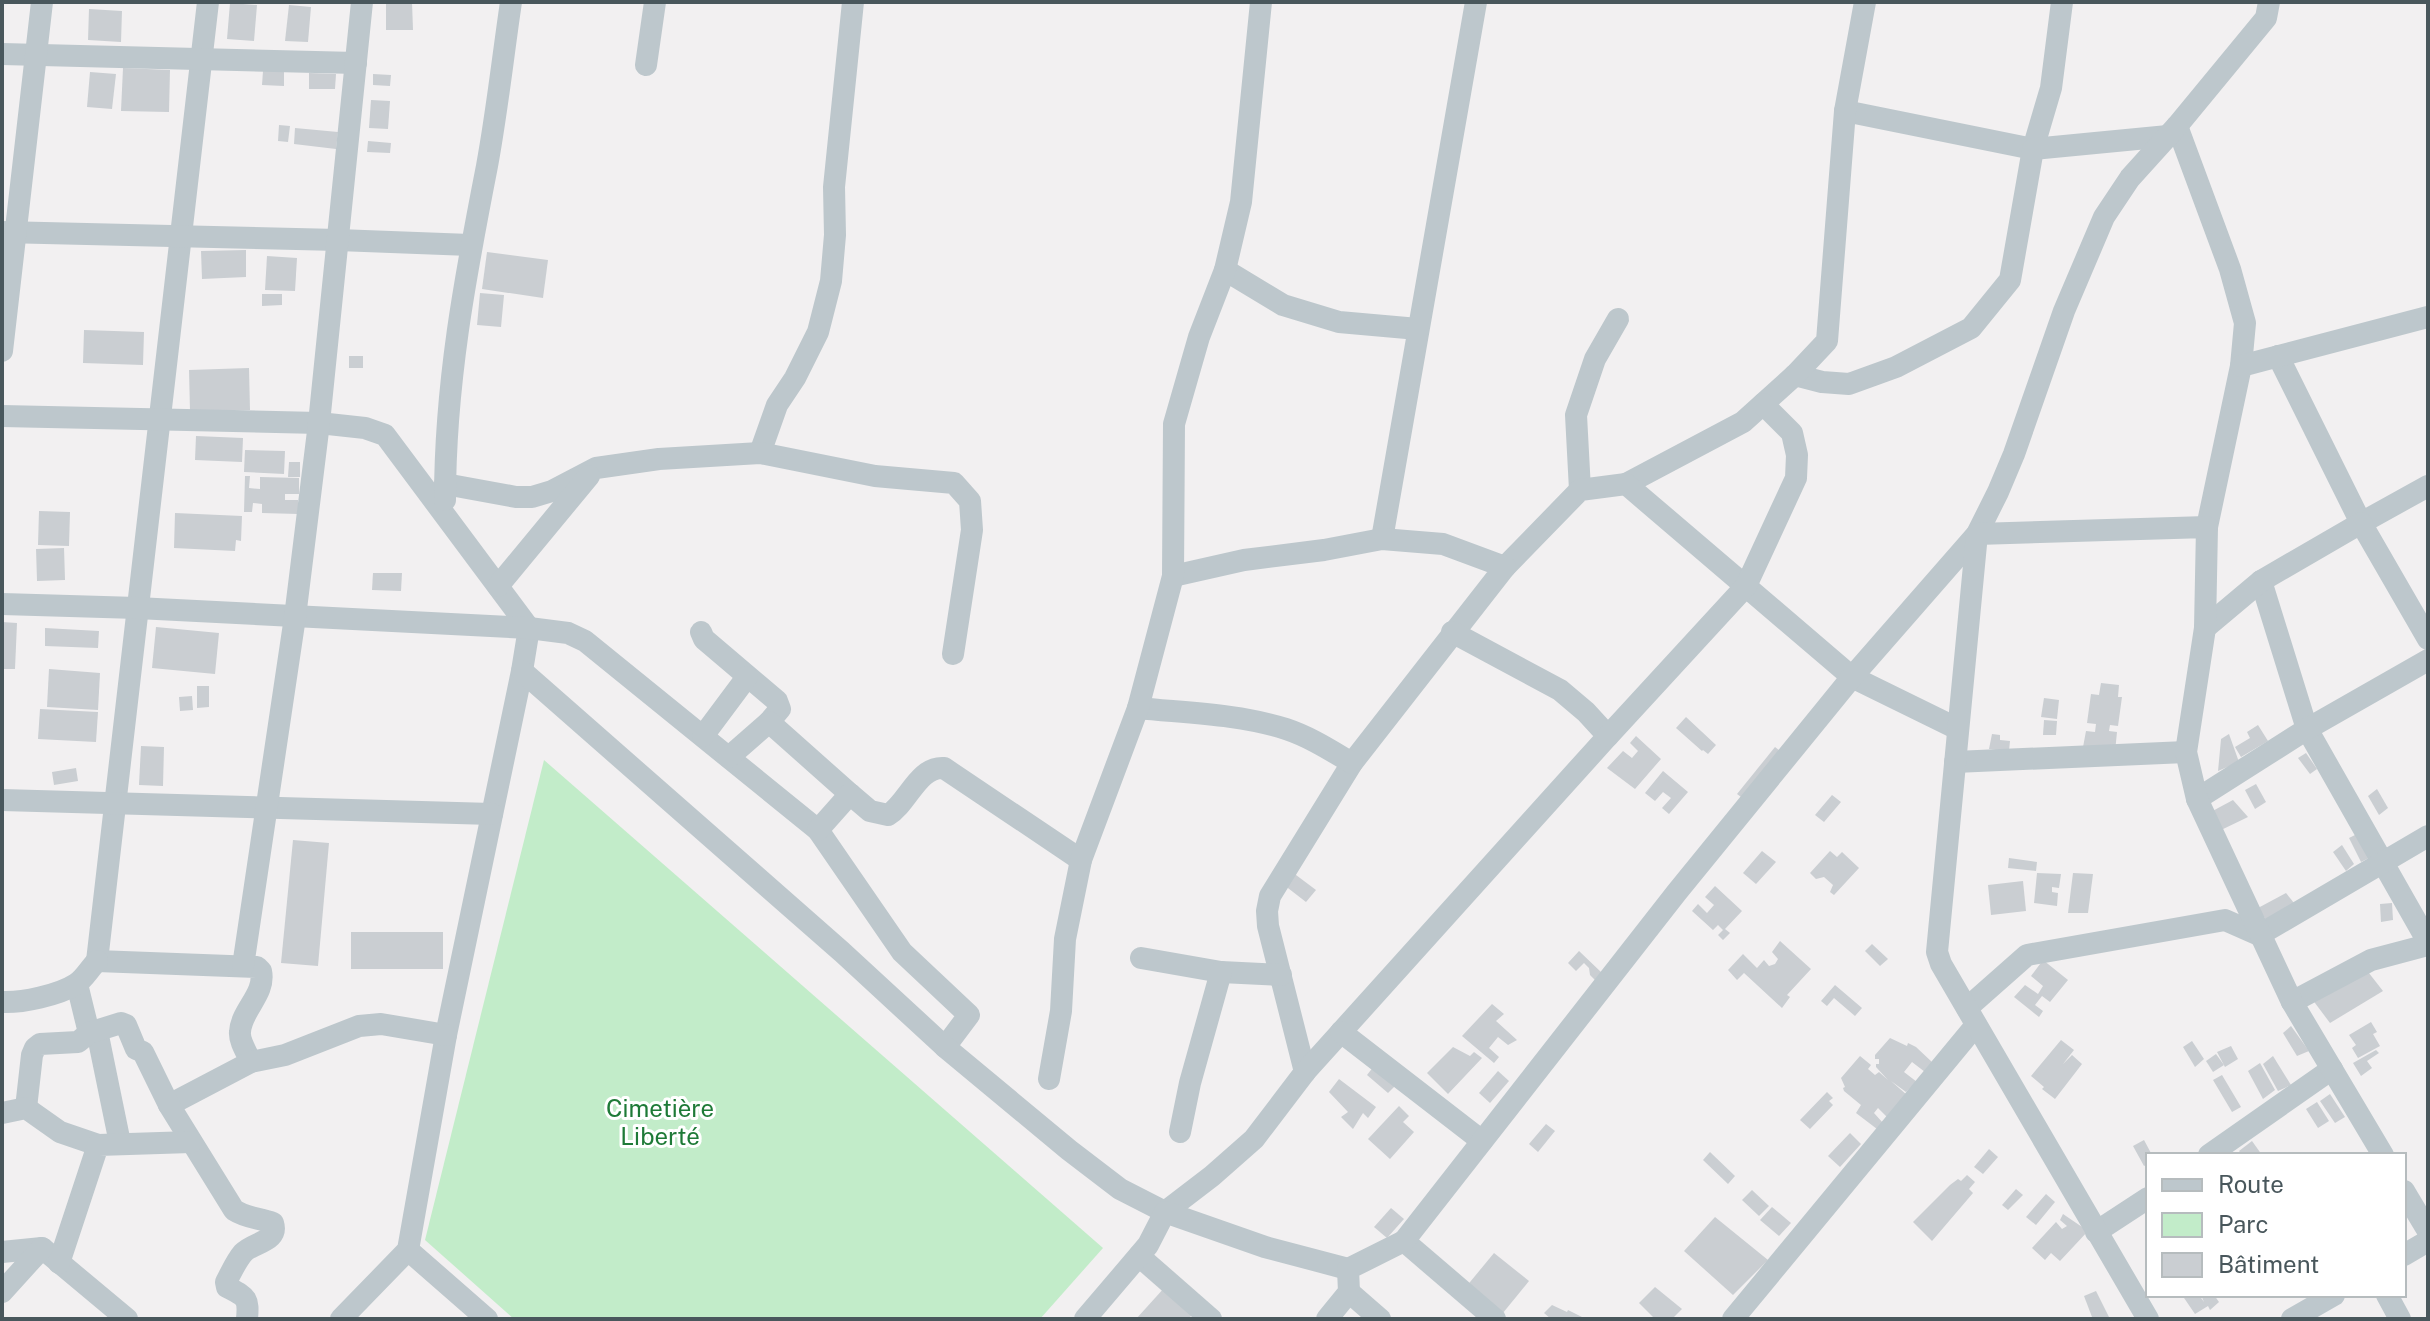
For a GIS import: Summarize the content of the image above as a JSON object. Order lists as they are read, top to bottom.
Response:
{
  "parks": ["Cimetière Liberté"],
  "legend": ["Route", "Parc", "Bâtiment"]
}
